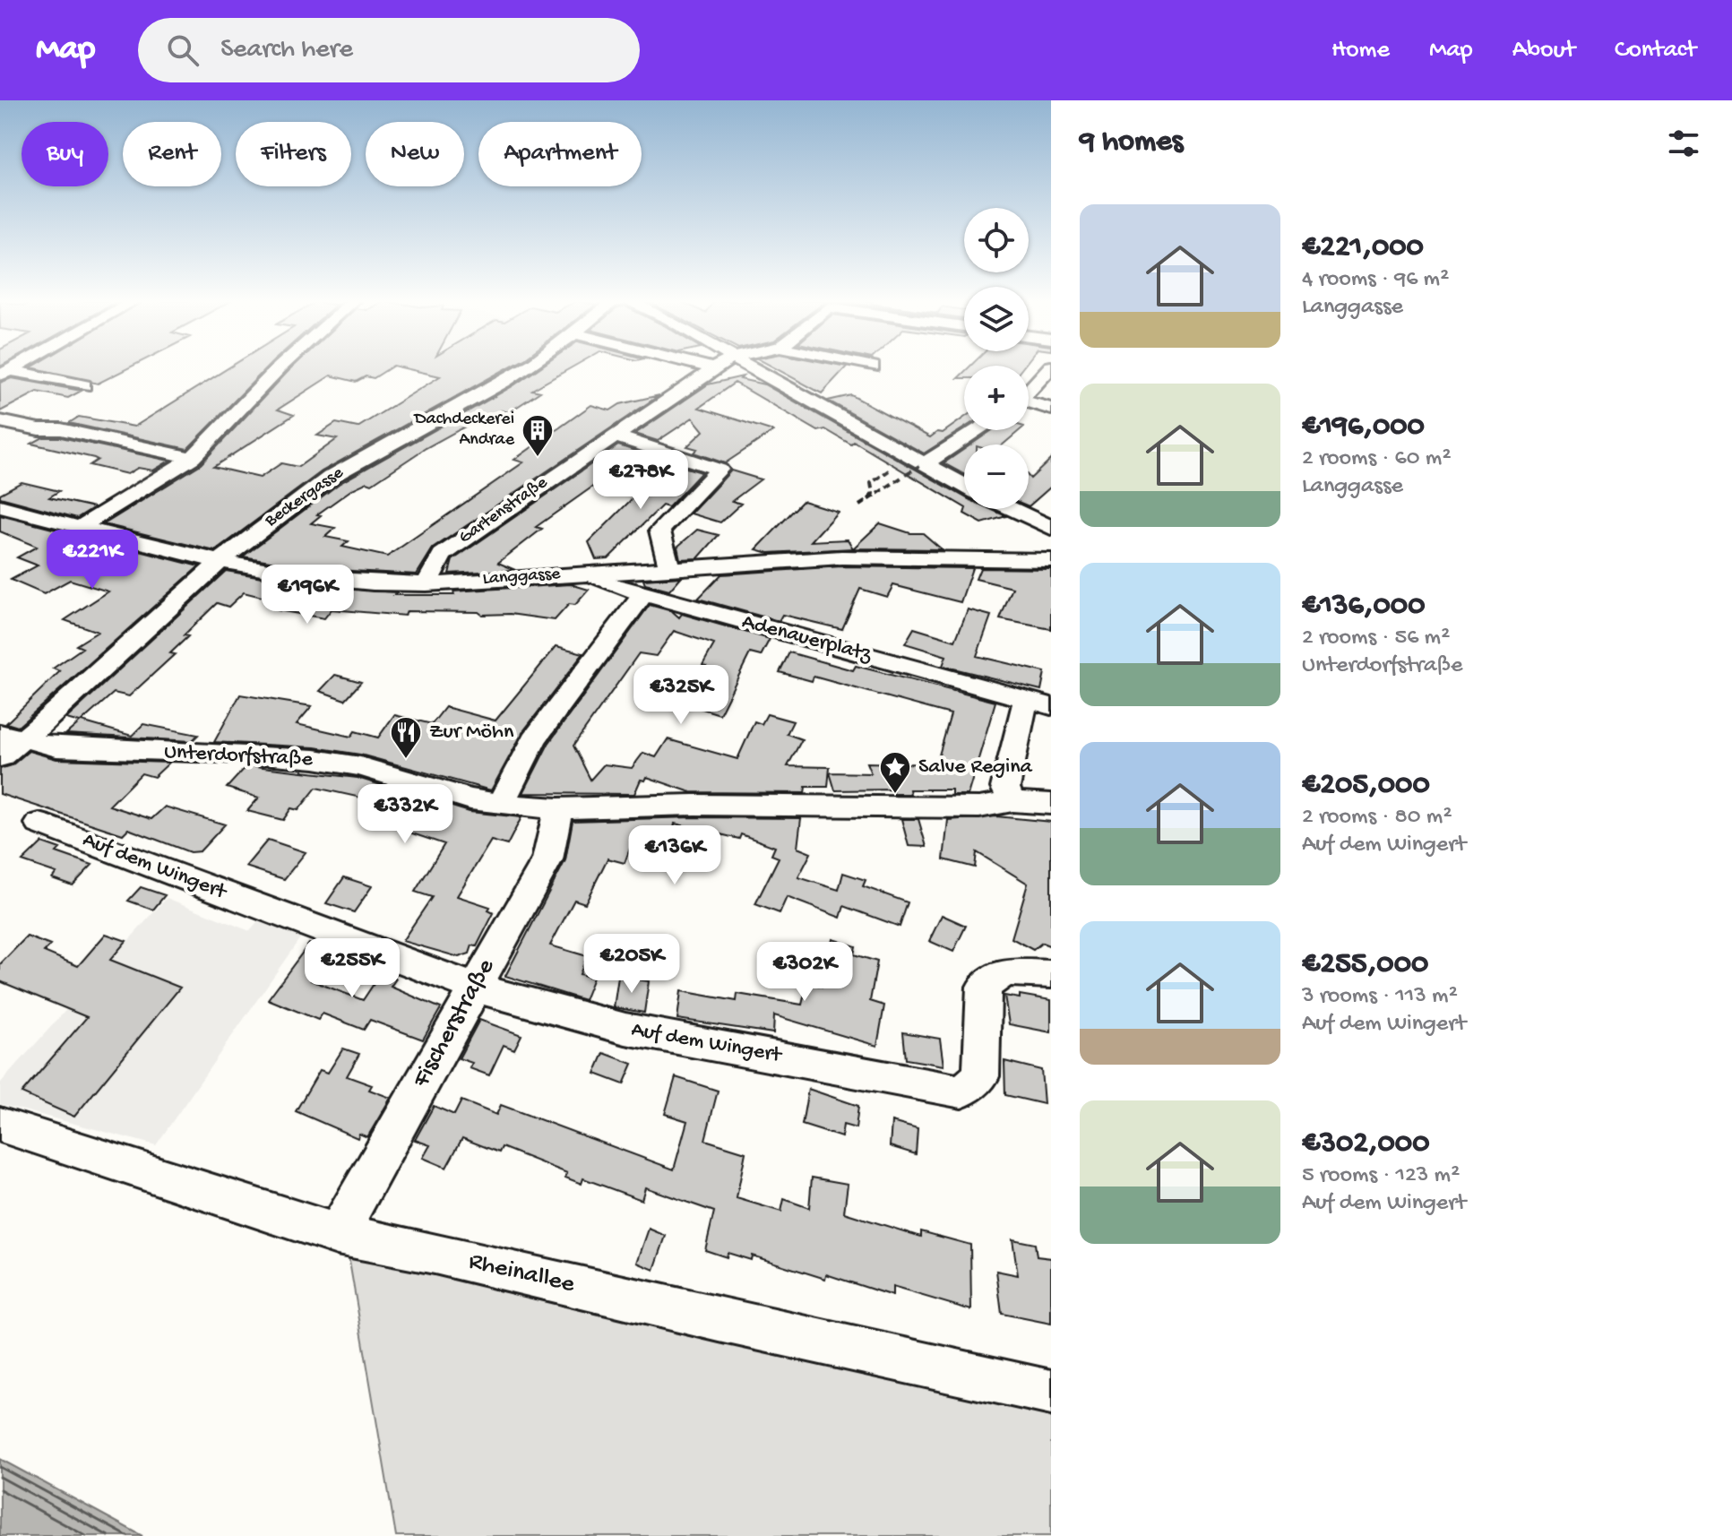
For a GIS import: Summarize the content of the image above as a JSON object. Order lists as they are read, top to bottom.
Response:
{
  "streets": {
    "street": [
      "Beckergasse",
      "Gartenstraße",
      "Langgasse",
      "Adenauerplatz",
      "Unterdorfstraße",
      "Auf dem Wingert",
      "Fischerstraße",
      "Rheinallee"
    ]
  },
  "crossings": [
    ["Beckergasse", "Langgasse"],
    ["Beckergasse", "Unterdorfstraße"],
    ["Gartenstraße", "Langgasse"],
    ["Langgasse", "Adenauerplatz"],
    ["Unterdorfstraße", "Fischerstraße"],
    ["Auf dem Wingert", "Fischerstraße"],
    ["Fischerstraße", "Rheinallee"]
  ],
  "places": {
    "building": ["Dachdeckerei Andrae"],
    "restaurant": ["Zur Möhn"],
    "place": ["Salve Regina"]
  },
  "page": {
    "header": "Map",
    "search": "Search here",
    "nav": [
      "Home",
      "Map",
      "About",
      "Contact"
    ],
    "heading": "9 homes",
    "chip": [
      "Buy",
      "Rent",
      "Filters",
      "New",
      "Apartment"
    ],
    "list": [
      {
        "name": "€221,000",
        "note": "4 rooms · 96 m² · Langgasse"
      },
      {
        "name": "€196,000",
        "note": "2 rooms · 60 m² · Langgasse"
      },
      {
        "name": "€136,000",
        "note": "2 rooms · 56 m² · Unterdorfstraße"
      },
      {
        "name": "€205,000",
        "note": "2 rooms · 80 m² · Auf dem Wingert"
      },
      {
        "name": "€255,000",
        "note": "3 rooms · 113 m² · Auf dem Wingert"
      },
      {
        "name": "€302,000",
        "note": "5 rooms · 123 m² · Auf dem Wingert"
      }
    ],
    "map_buttons": ["+", "−"],
    "price": [
      "€278K",
      "€221K",
      "€196K",
      "€325K",
      "€332K",
      "€136K",
      "€205K",
      "€255K",
      "€302K"
    ]
  }
}
